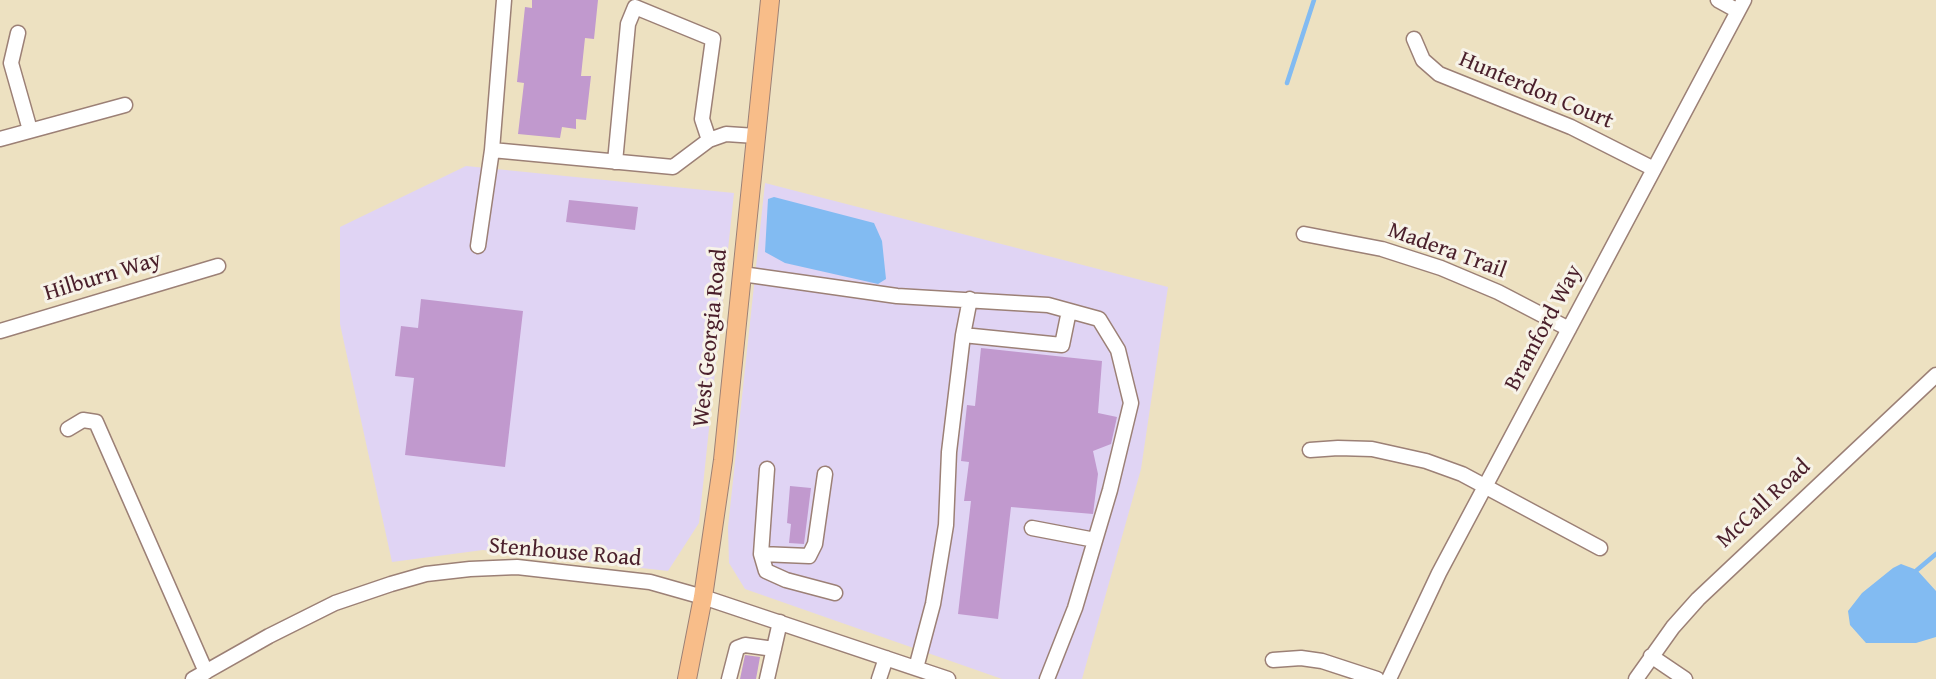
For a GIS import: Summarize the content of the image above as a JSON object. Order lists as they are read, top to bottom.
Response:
{
  "streets": {
    "main road": ["West Georgia Road"],
    "street": [
      "Hunterdon Court",
      "Madera Trail",
      "Hilburn Way",
      "Bramford Way",
      "McCall Road",
      "Stenhouse Road"
    ]
  },
  "crossings": [
    ["Hunterdon Court", "Bramford Way"],
    ["Madera Trail", "Bramford Way"],
    ["West Georgia Road", "Stenhouse Road"]
  ]
}
